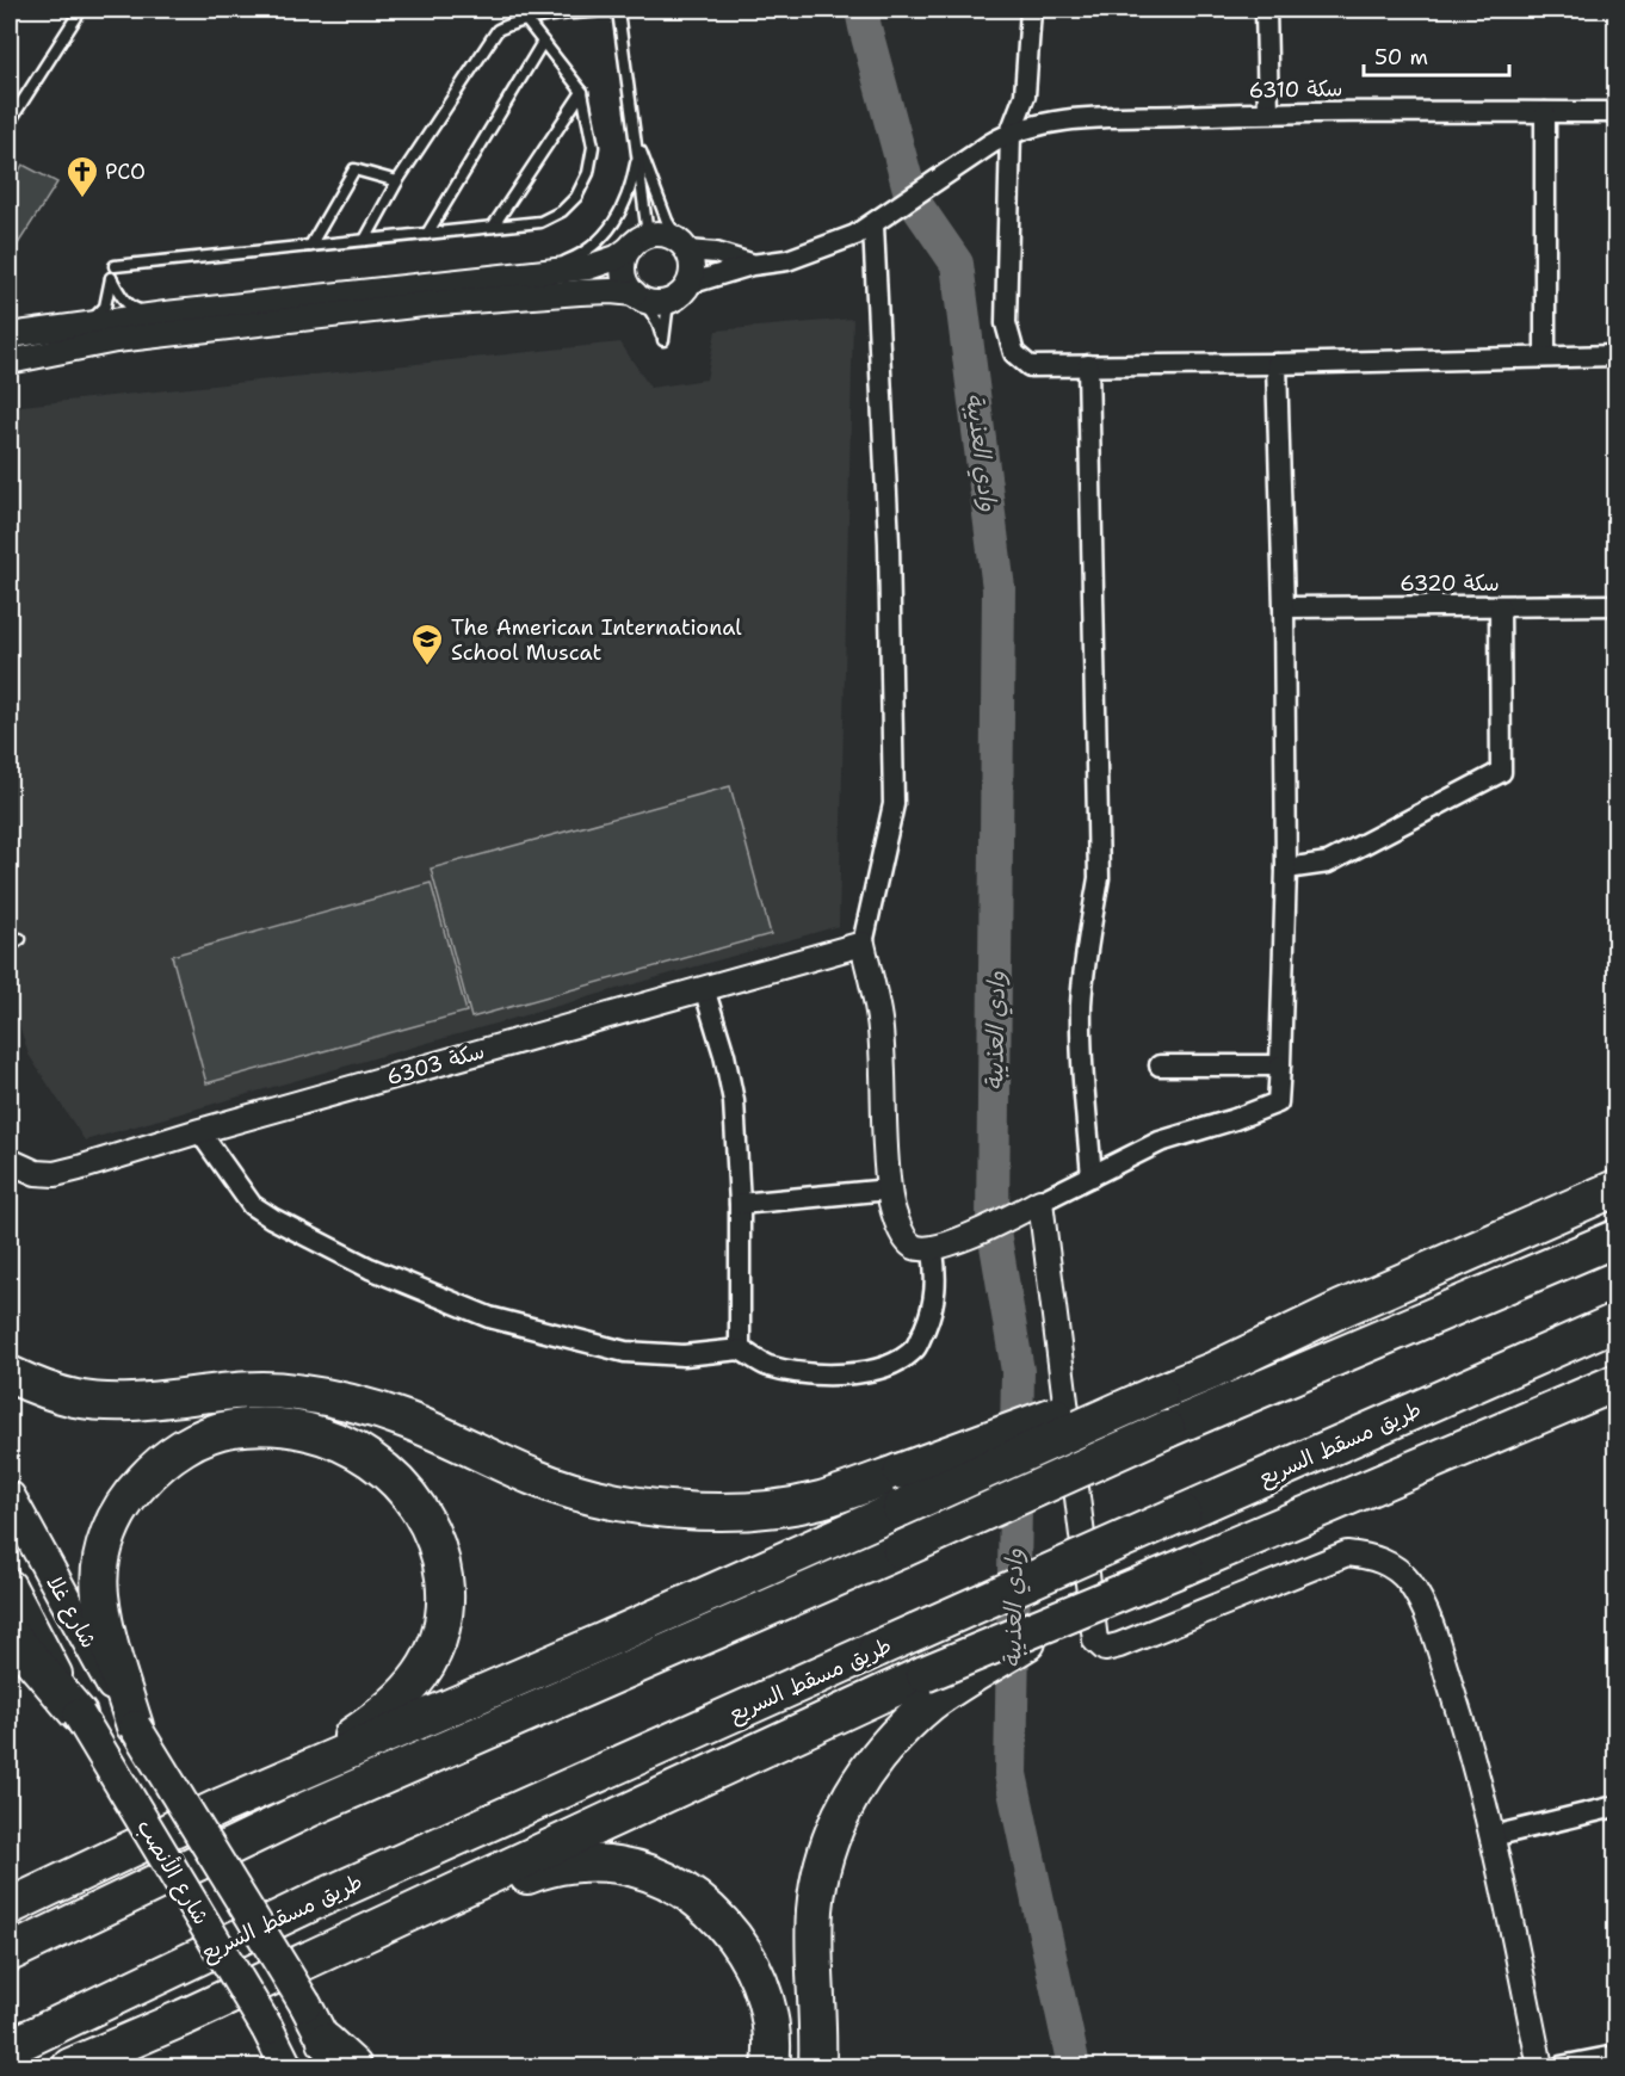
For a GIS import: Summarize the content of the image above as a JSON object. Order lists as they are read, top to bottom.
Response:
{
  "streets": {
    "highway": ["طريق مسقط السريع"],
    "main road": ["شارع غلا", "شارع الأنصب"],
    "street": ["سكة 6310", "سكة 6320", "سكة 6303"]
  },
  "crossings": [
    ["شارع غلا", "شارع الأنصب"]
  ],
  "water": ["وادي العذيبة"],
  "places": {
    "church": ["PCO"],
    "school or university": ["The American International School Muscat"]
  },
  "scale_bar": "50 m"
}
